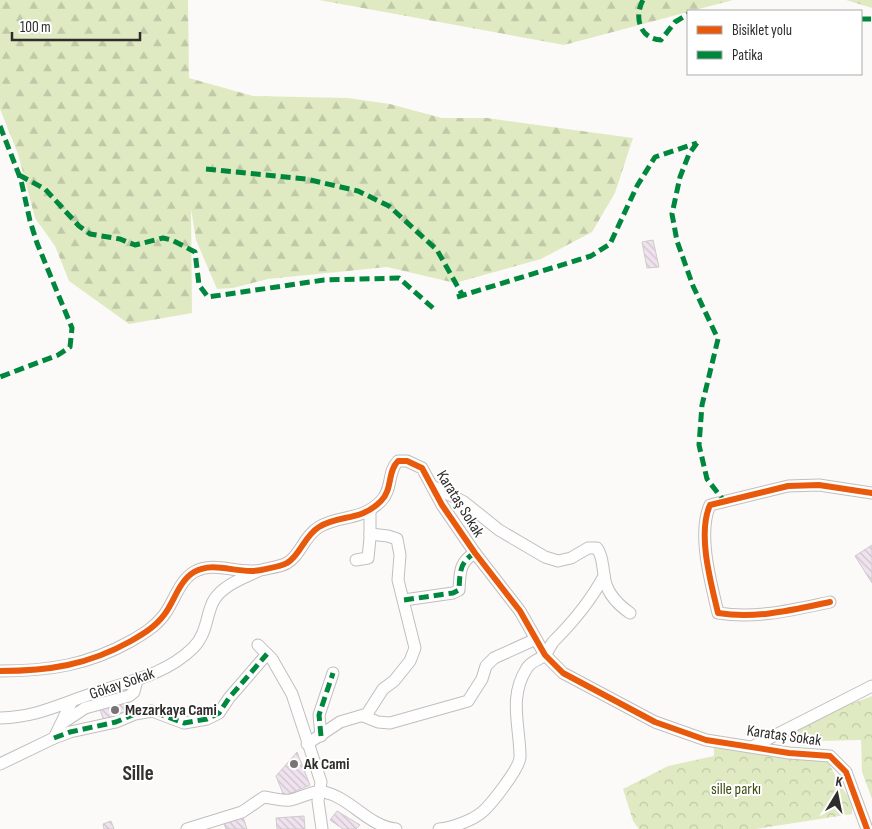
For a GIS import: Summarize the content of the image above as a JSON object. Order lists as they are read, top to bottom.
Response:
{
  "streets": {
    "street": ["Karataş Sokak", "Gökay Sokak"]
  },
  "crossings": [
    ["Karataş Sokak", "Gökay Sokak"]
  ],
  "districts": ["Sille"],
  "parks": ["sille parkı"],
  "places": ["Mezarkaya Cami", "Ak Cami"],
  "legend": ["Bisiklet yolu", "Patika"],
  "scale_bar": "100 m",
  "north": "top"
}
